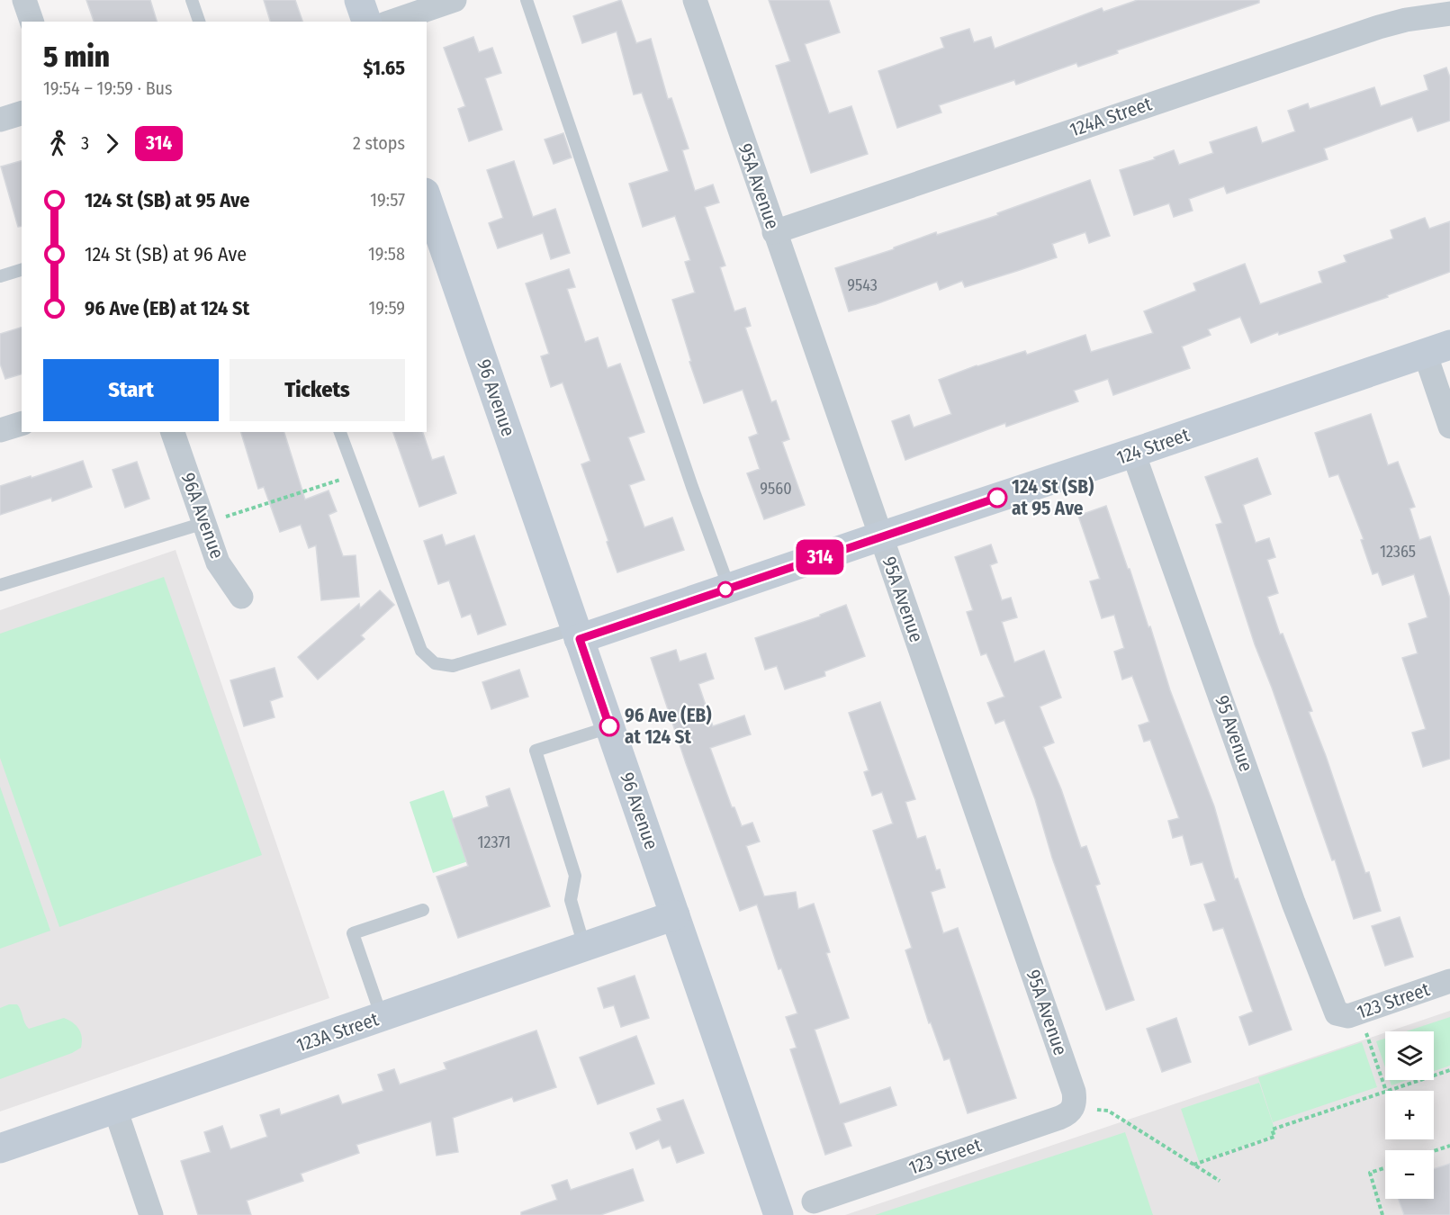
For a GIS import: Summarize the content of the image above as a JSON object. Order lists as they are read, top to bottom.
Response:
{
  "streets": {
    "street": [
      "124A Street",
      "95A Avenue",
      "96 Avenue",
      "124 Street",
      "96A Avenue",
      "95 Avenue",
      "123 Street",
      "123A Street"
    ]
  },
  "crossings": [
    ["124A Street", "95A Avenue"],
    ["95A Avenue", "124 Street"],
    ["95A Avenue", "123 Street"],
    ["96 Avenue", "124 Street"],
    ["96 Avenue", "123A Street"],
    ["124 Street", "95 Avenue"],
    ["95 Avenue", "123 Street"]
  ],
  "places": ["124 St (SB) at 95 Ave", "96 Ave (EB) at 124 St"],
  "lines": ["bus line 314"],
  "house_numbers": [
    "9543",
    "9560",
    "12365",
    "12371"
  ],
  "page": {
    "on_map": "314",
    "heading": ["5 min", "19:54 – 19:59 · Bus", "$1.65"],
    "legs": ["3", "314", "2 stops"],
    "list": [
      {
        "name": "124 St (SB) at 95 Ave",
        "value": "19:57"
      },
      {
        "name": "124 St (SB) at 96 Ave",
        "value": "19:58"
      },
      {
        "name": "96 Ave (EB) at 124 St",
        "value": "19:59"
      }
    ],
    "buttons": ["Start", "Tickets"],
    "map_buttons": ["+", "−"]
  }
}
